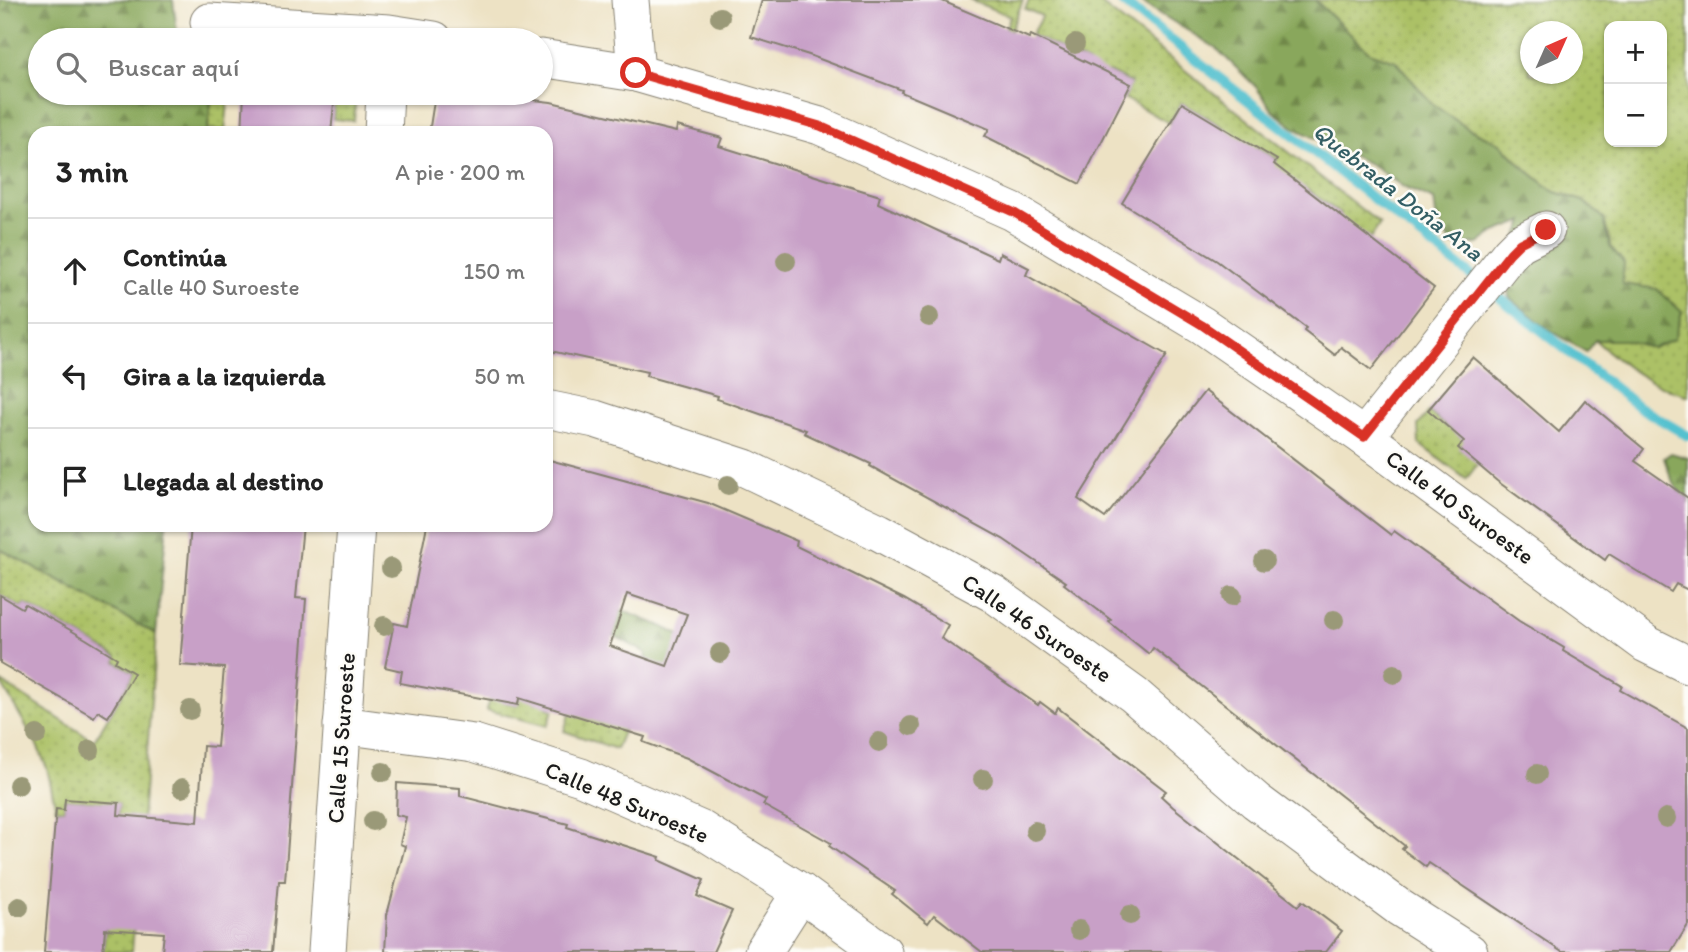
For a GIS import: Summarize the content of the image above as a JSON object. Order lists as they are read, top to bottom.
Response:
{
  "streets": {
    "street": [
      "Calle 40 Suroeste",
      "Calle 46 Suroeste",
      "Calle 15 Suroeste",
      "Calle 48 Suroeste"
    ]
  },
  "crossings": [
    ["Calle 15 Suroeste", "Calle 48 Suroeste"]
  ],
  "water": ["Quebrada Doña Ana"],
  "north": "top right",
  "page": {
    "map_buttons": ["+", "−"],
    "search": "Buscar aquí",
    "heading": ["3 min", "A pie · 200 m"],
    "list": [
      ["Continúa", "Calle 40 Suroeste", "150 m"],
      ["Gira a la izquierda", "50 m"],
      "Llegada al destino"
    ]
  }
}
